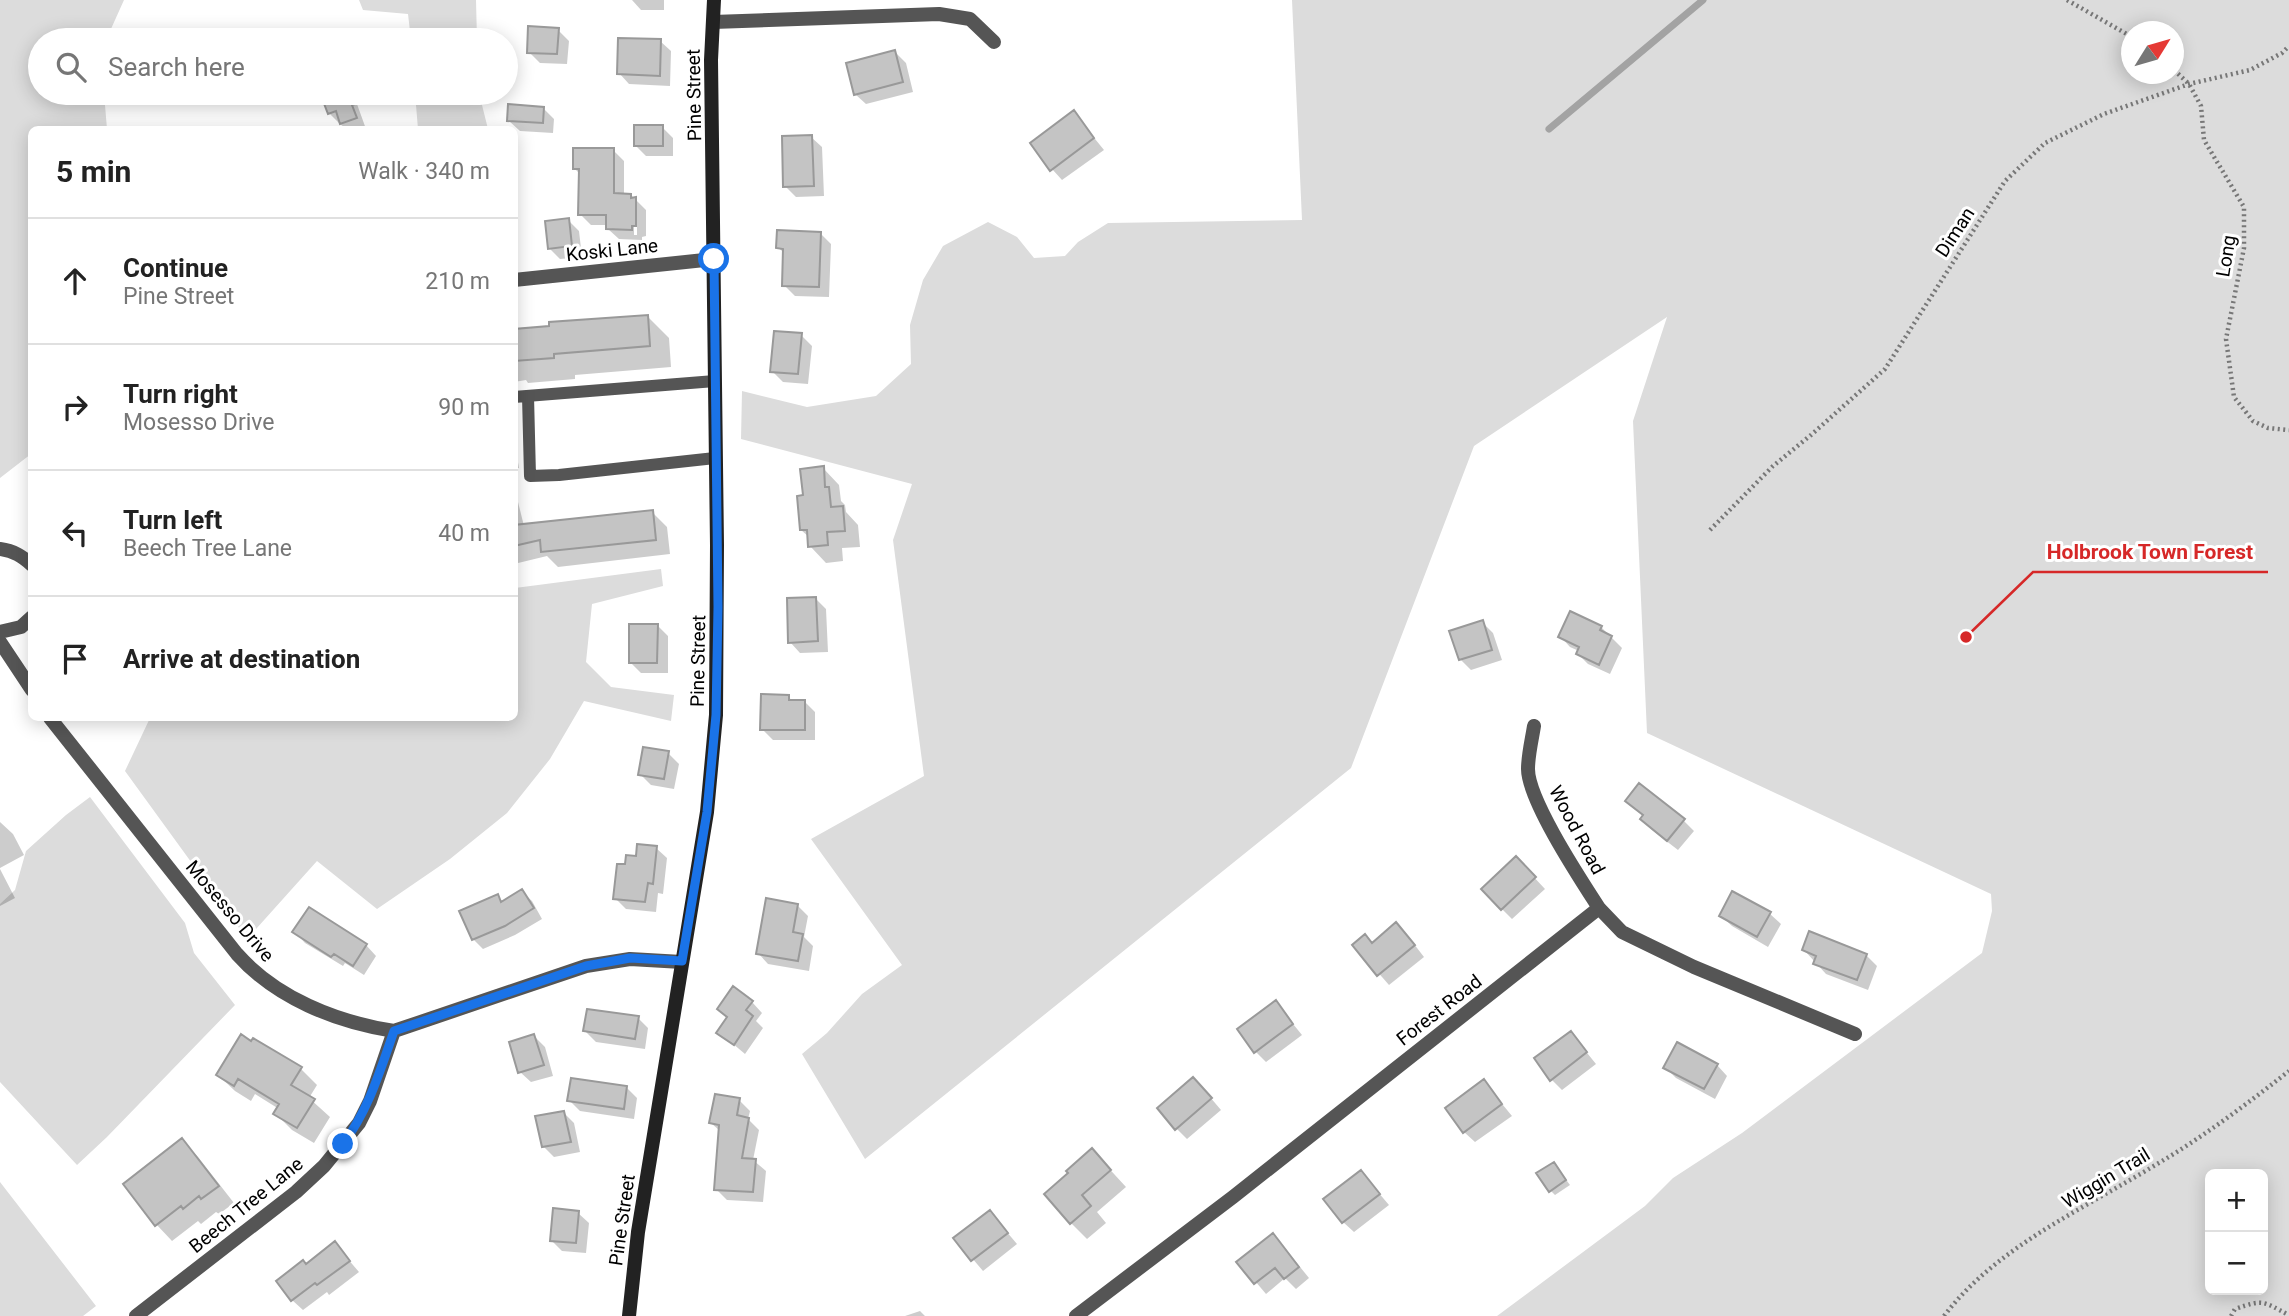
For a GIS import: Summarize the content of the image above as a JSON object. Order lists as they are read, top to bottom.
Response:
{
  "streets": {
    "main road": ["Pine Street"],
    "street": [
      "Koski Lane",
      "Wood Road",
      "Mosesso Drive",
      "Forest Road",
      "Beech Tree Lane"
    ],
    "path": ["Diman", "Long", "Wiggin Trail"]
  },
  "crossings": [
    ["Pine Street", "Koski Lane"],
    ["Diman", "Long"],
    ["Wood Road", "Forest Road"],
    ["Mosesso Drive", "Beech Tree Lane"]
  ],
  "places": ["Holbrook Town Forest"],
  "north": "top right",
  "page": {
    "search": "Search here",
    "heading": ["5 min", "Walk · 340 m"],
    "list": [
      ["Continue", "Pine Street", "210 m"],
      ["Turn right", "Mosesso Drive", "90 m"],
      ["Turn left", "Beech Tree Lane", "40 m"],
      "Arrive at destination"
    ],
    "map_buttons": ["+", "−"]
  }
}
